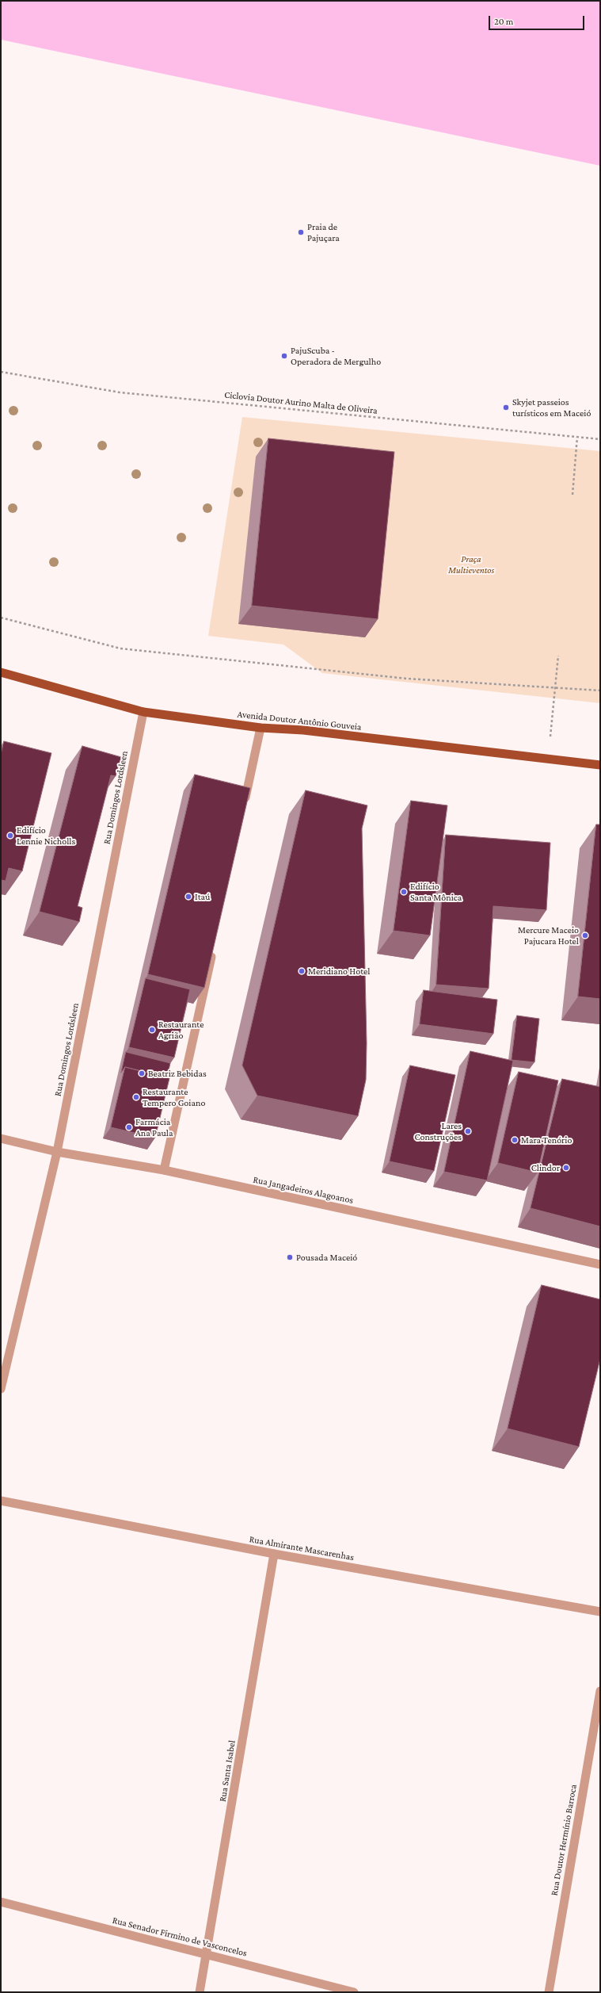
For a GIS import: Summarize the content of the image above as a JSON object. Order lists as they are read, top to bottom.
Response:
{
  "streets": {
    "main road": ["Avenida Doutor Antônio Gouveia"],
    "street": [
      "Rua Domingos Lordsleen",
      "Rua Jangadeiros Alagoanos",
      "Rua Almirante Mascarenhas",
      "Rua Santa Isabel",
      "Rua Doutor Hermínio Barroca",
      "Rua Senador Firmino de Vasconcelos"
    ],
    "path": ["Ciclovia Doutor Aurino Malta de Oliveira"]
  },
  "crossings": [
    ["Avenida Doutor Antônio Gouveia", "Rua Domingos Lordsleen"],
    ["Rua Domingos Lordsleen", "Rua Jangadeiros Alagoanos"],
    ["Rua Almirante Mascarenhas", "Rua Santa Isabel"],
    ["Rua Santa Isabel", "Rua Senador Firmino de Vasconcelos"]
  ],
  "parks": ["Praça Multieventos"],
  "places": [
    "Praia de Pajuçara",
    "PajuScuba - Operadora de Mergulho",
    "Skyjet passeios turísticos em Maceió",
    "Edifício Lennie Nicholls",
    "Edifício Santa Mônica",
    "Itaú",
    "Mercure Maceio Pajucara Hotel",
    "Meridiano Hotel",
    "Restaurante Agrião",
    "Beatriz Bebidas",
    "Restaurante Tempero Goiano",
    "Farmácia Ana Paula",
    "Lares Construções",
    "Mara Tenório",
    "Clindor",
    "Pousada Maceió"
  ],
  "scale_bar": "20 m"
}
